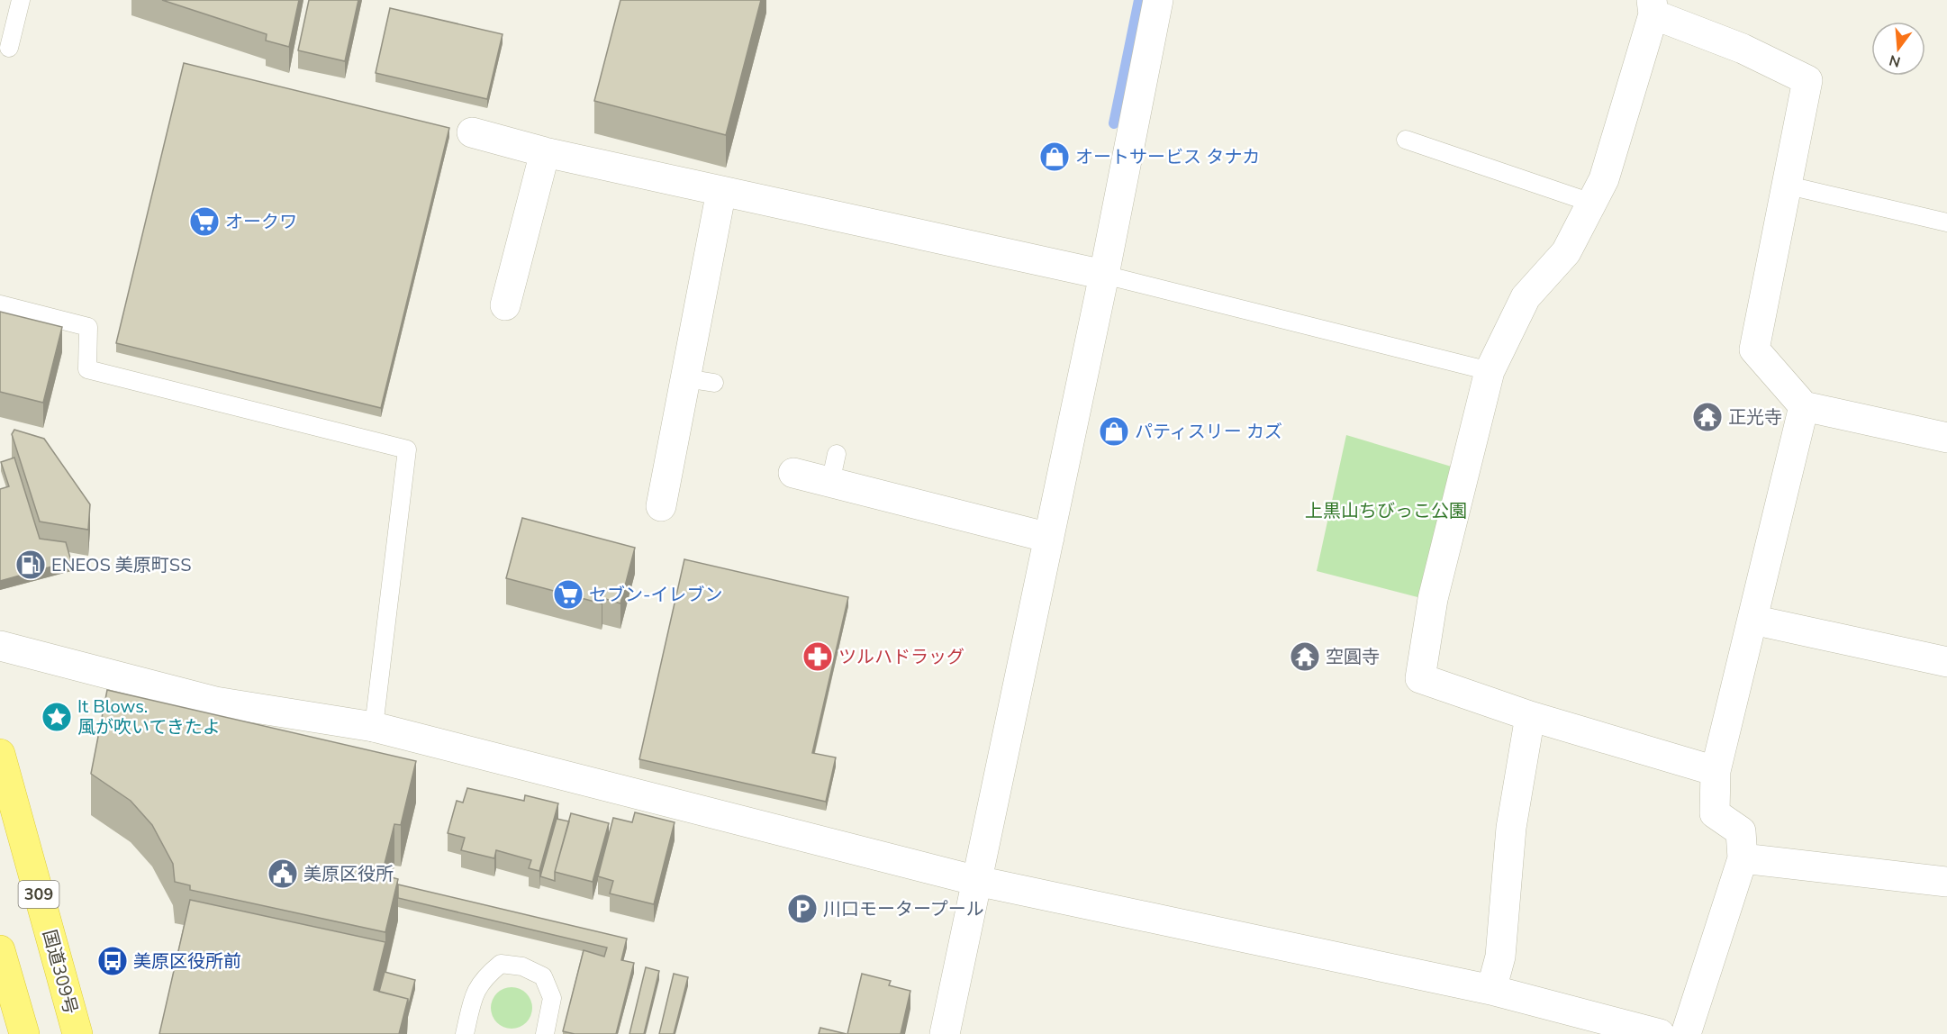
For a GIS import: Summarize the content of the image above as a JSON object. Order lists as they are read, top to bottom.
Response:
{
  "streets": {
    "highway": ["309", "国道309号"]
  },
  "parks": ["上黒山ちびっこ公園"],
  "places": {
    "shop": ["オートサービス タナカ", "パティスリー カズ"],
    "supermarket": ["オークワ", "セブン-イレブン"],
    "temple": ["正光寺", "空圓寺"],
    "fuel station": ["ENEOS 美原町SS"],
    "pharmacy": ["ツルハドラッグ"],
    "place": ["It Blows. 風が吹いてきたよ"],
    "public building": ["美原区役所"],
    "parking": ["川口モータープール"],
    "bus stop": ["美原区役所前"]
  },
  "north": "bottom"
}
